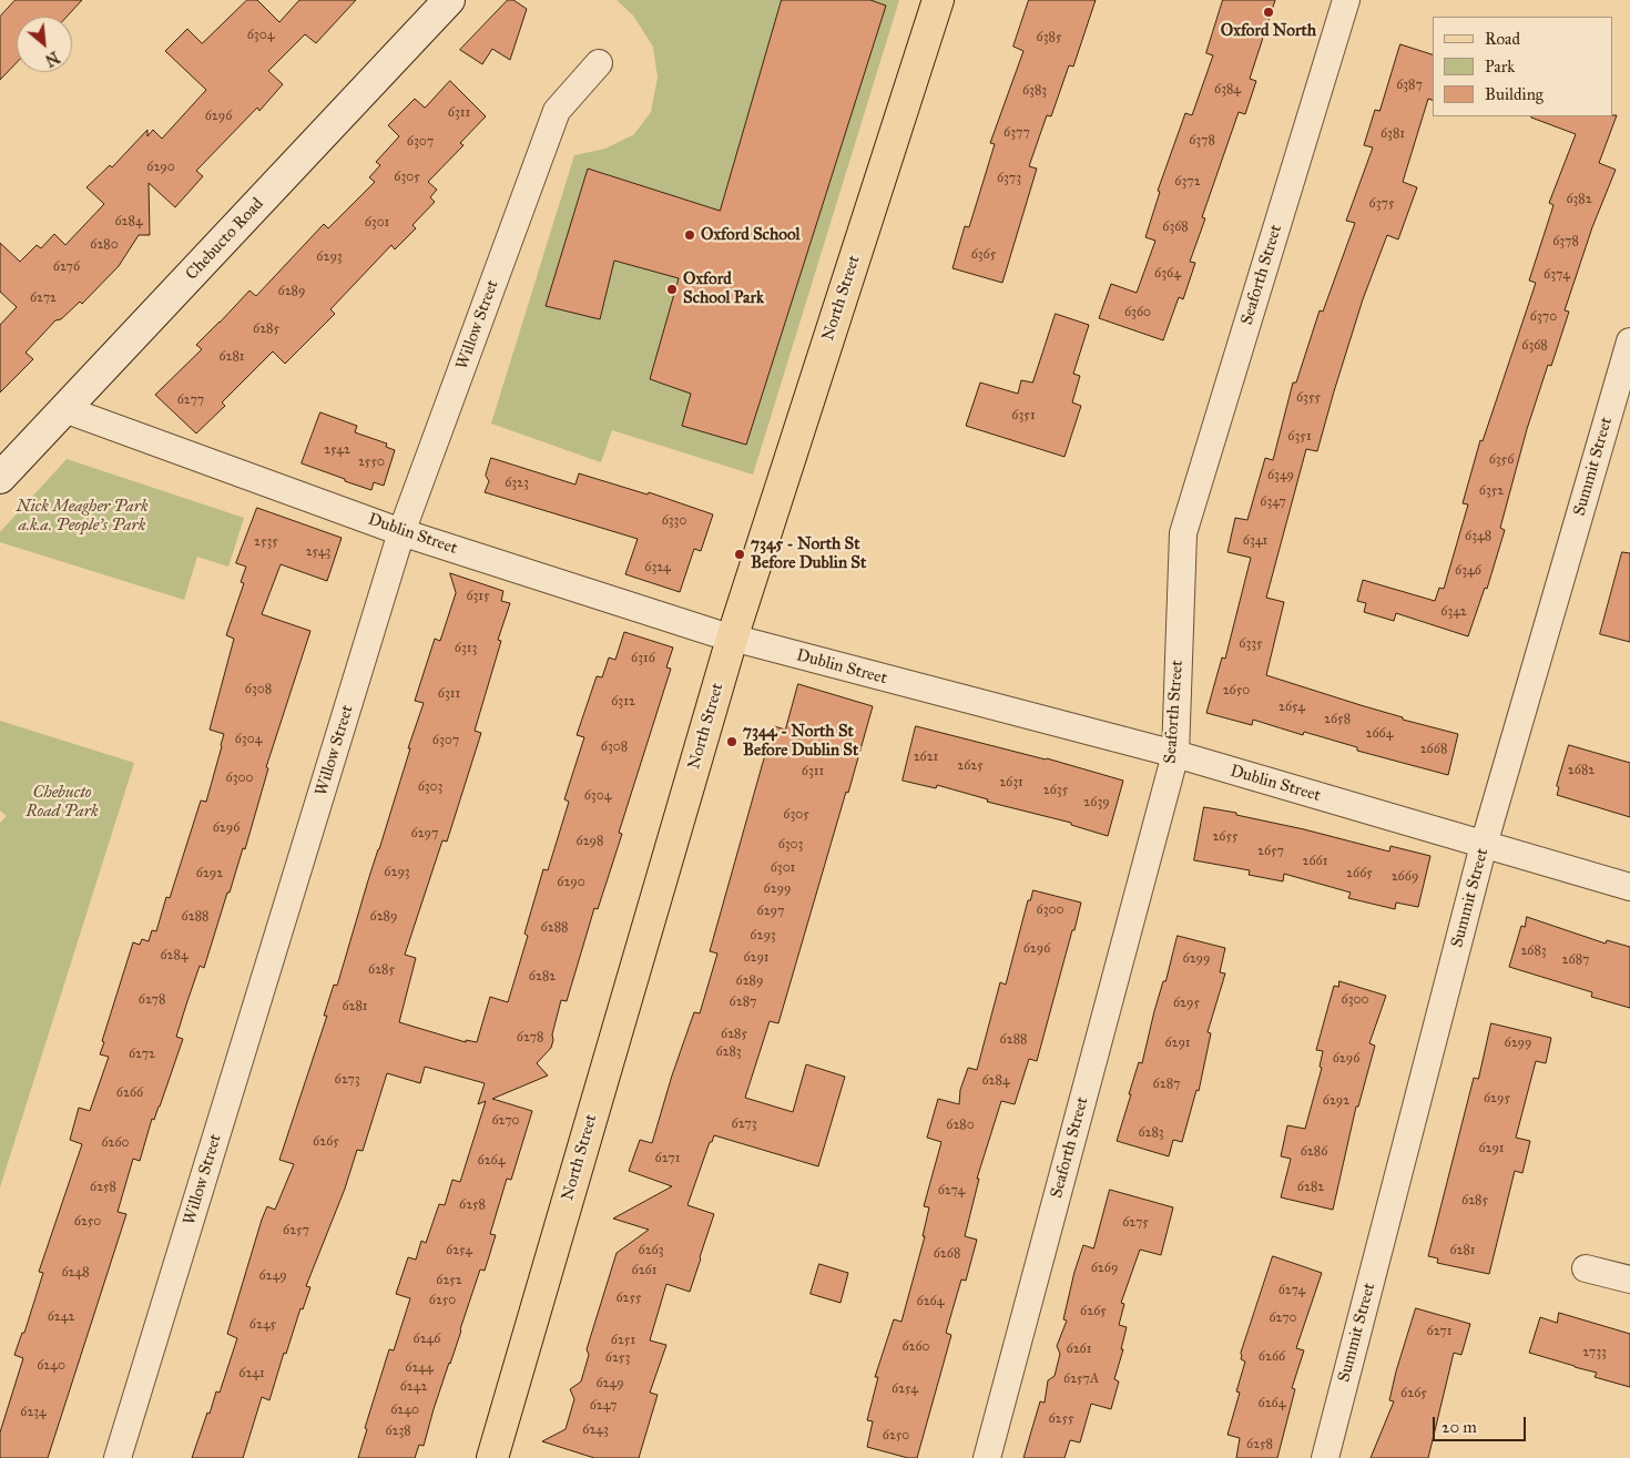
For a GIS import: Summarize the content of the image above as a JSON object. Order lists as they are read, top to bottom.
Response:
{
  "streets": {
    "main road": ["North Street"],
    "street": [
      "Chebucto Road",
      "Seaforth Street",
      "Willow Street",
      "Summit Street",
      "Dublin Street"
    ]
  },
  "crossings": [
    ["Chebucto Road", "Dublin Street"],
    ["Seaforth Street", "Dublin Street"],
    ["North Street", "Dublin Street"],
    ["Willow Street", "Dublin Street"],
    ["Summit Street", "Dublin Street"]
  ],
  "parks": ["Nick Meagher Park a.k.a. People's Park", "Chebucto Road Park"],
  "places": [
    "Oxford North",
    "Oxford School",
    "Oxford School Park",
    "7345 - North St Before Dublin St",
    "7344 - North St Before Dublin St"
  ],
  "house_numbers": [
    "6304",
    "6385",
    "6387",
    "6384",
    "6383",
    "6311",
    "6296",
    "6377",
    "6381",
    "6378",
    "6307",
    "6290",
    "6305",
    "6373",
    "6372",
    "6382",
    "6375",
    "6284",
    "6301",
    "6368",
    "6378",
    "6280",
    "6365",
    "6293",
    "6276",
    "6364",
    "6374",
    "6289",
    "6272",
    "6360",
    "6370",
    "6285",
    "6368",
    "6281",
    "6355",
    "6277",
    "6351",
    "6351",
    "2542",
    "6356",
    "2550",
    "6349",
    "6323",
    "6352",
    "6347",
    "6330",
    "6348",
    "6341",
    "2535",
    "2543",
    "6324",
    "6346",
    "6315",
    "6342",
    "6335",
    "6313",
    "6316",
    "6308",
    "2650",
    "6311",
    "6312",
    "2654",
    "2658",
    "2664",
    "6304",
    "6307",
    "6308",
    "2668",
    "2621",
    "2625",
    "2682",
    "6311",
    "6300",
    "2631",
    "6303",
    "2635",
    "6304",
    "2639",
    "6305",
    "6296",
    "6297",
    "2655",
    "6298",
    "6303",
    "2657",
    "2661",
    "6301",
    "6293",
    "6292",
    "2665",
    "2669",
    "6290",
    "6299",
    "6300",
    "6297",
    "6288",
    "6289",
    "6288",
    "6293",
    "6296",
    "2683",
    "6284",
    "6291",
    "6299",
    "2687",
    "6285",
    "6282",
    "6289",
    "6278",
    "6300",
    "6287",
    "6295",
    "6281",
    "6285",
    "6278",
    "6288",
    "6291",
    "6299",
    "6283",
    "6272",
    "6296",
    "6273",
    "6284",
    "6287",
    "6266",
    "6295",
    "6292",
    "6270",
    "6273",
    "6280",
    "6283",
    "6265",
    "6260",
    "6291",
    "6286",
    "6271",
    "6264",
    "6258",
    "6282",
    "6274",
    "6285",
    "6258",
    "6250",
    "6275",
    "6257",
    "6254",
    "6263",
    "6281",
    "6268",
    "6269",
    "6261",
    "6248",
    "6249",
    "6252",
    "6274",
    "6255",
    "6250",
    "6264",
    "6265",
    "6242",
    "6270",
    "6245",
    "6271",
    "6246",
    "6251",
    "6260",
    "6261",
    "2733",
    "6266",
    "6253",
    "6240",
    "6244",
    "6241",
    "6257A",
    "6249",
    "6242",
    "6254",
    "6265",
    "6264",
    "6247",
    "6240",
    "6234",
    "6255",
    "6243",
    "6238",
    "6250",
    "6258"
  ],
  "legend": ["Road", "Park", "Building"],
  "scale_bar": "20 m",
  "north": "bottom right"
}
